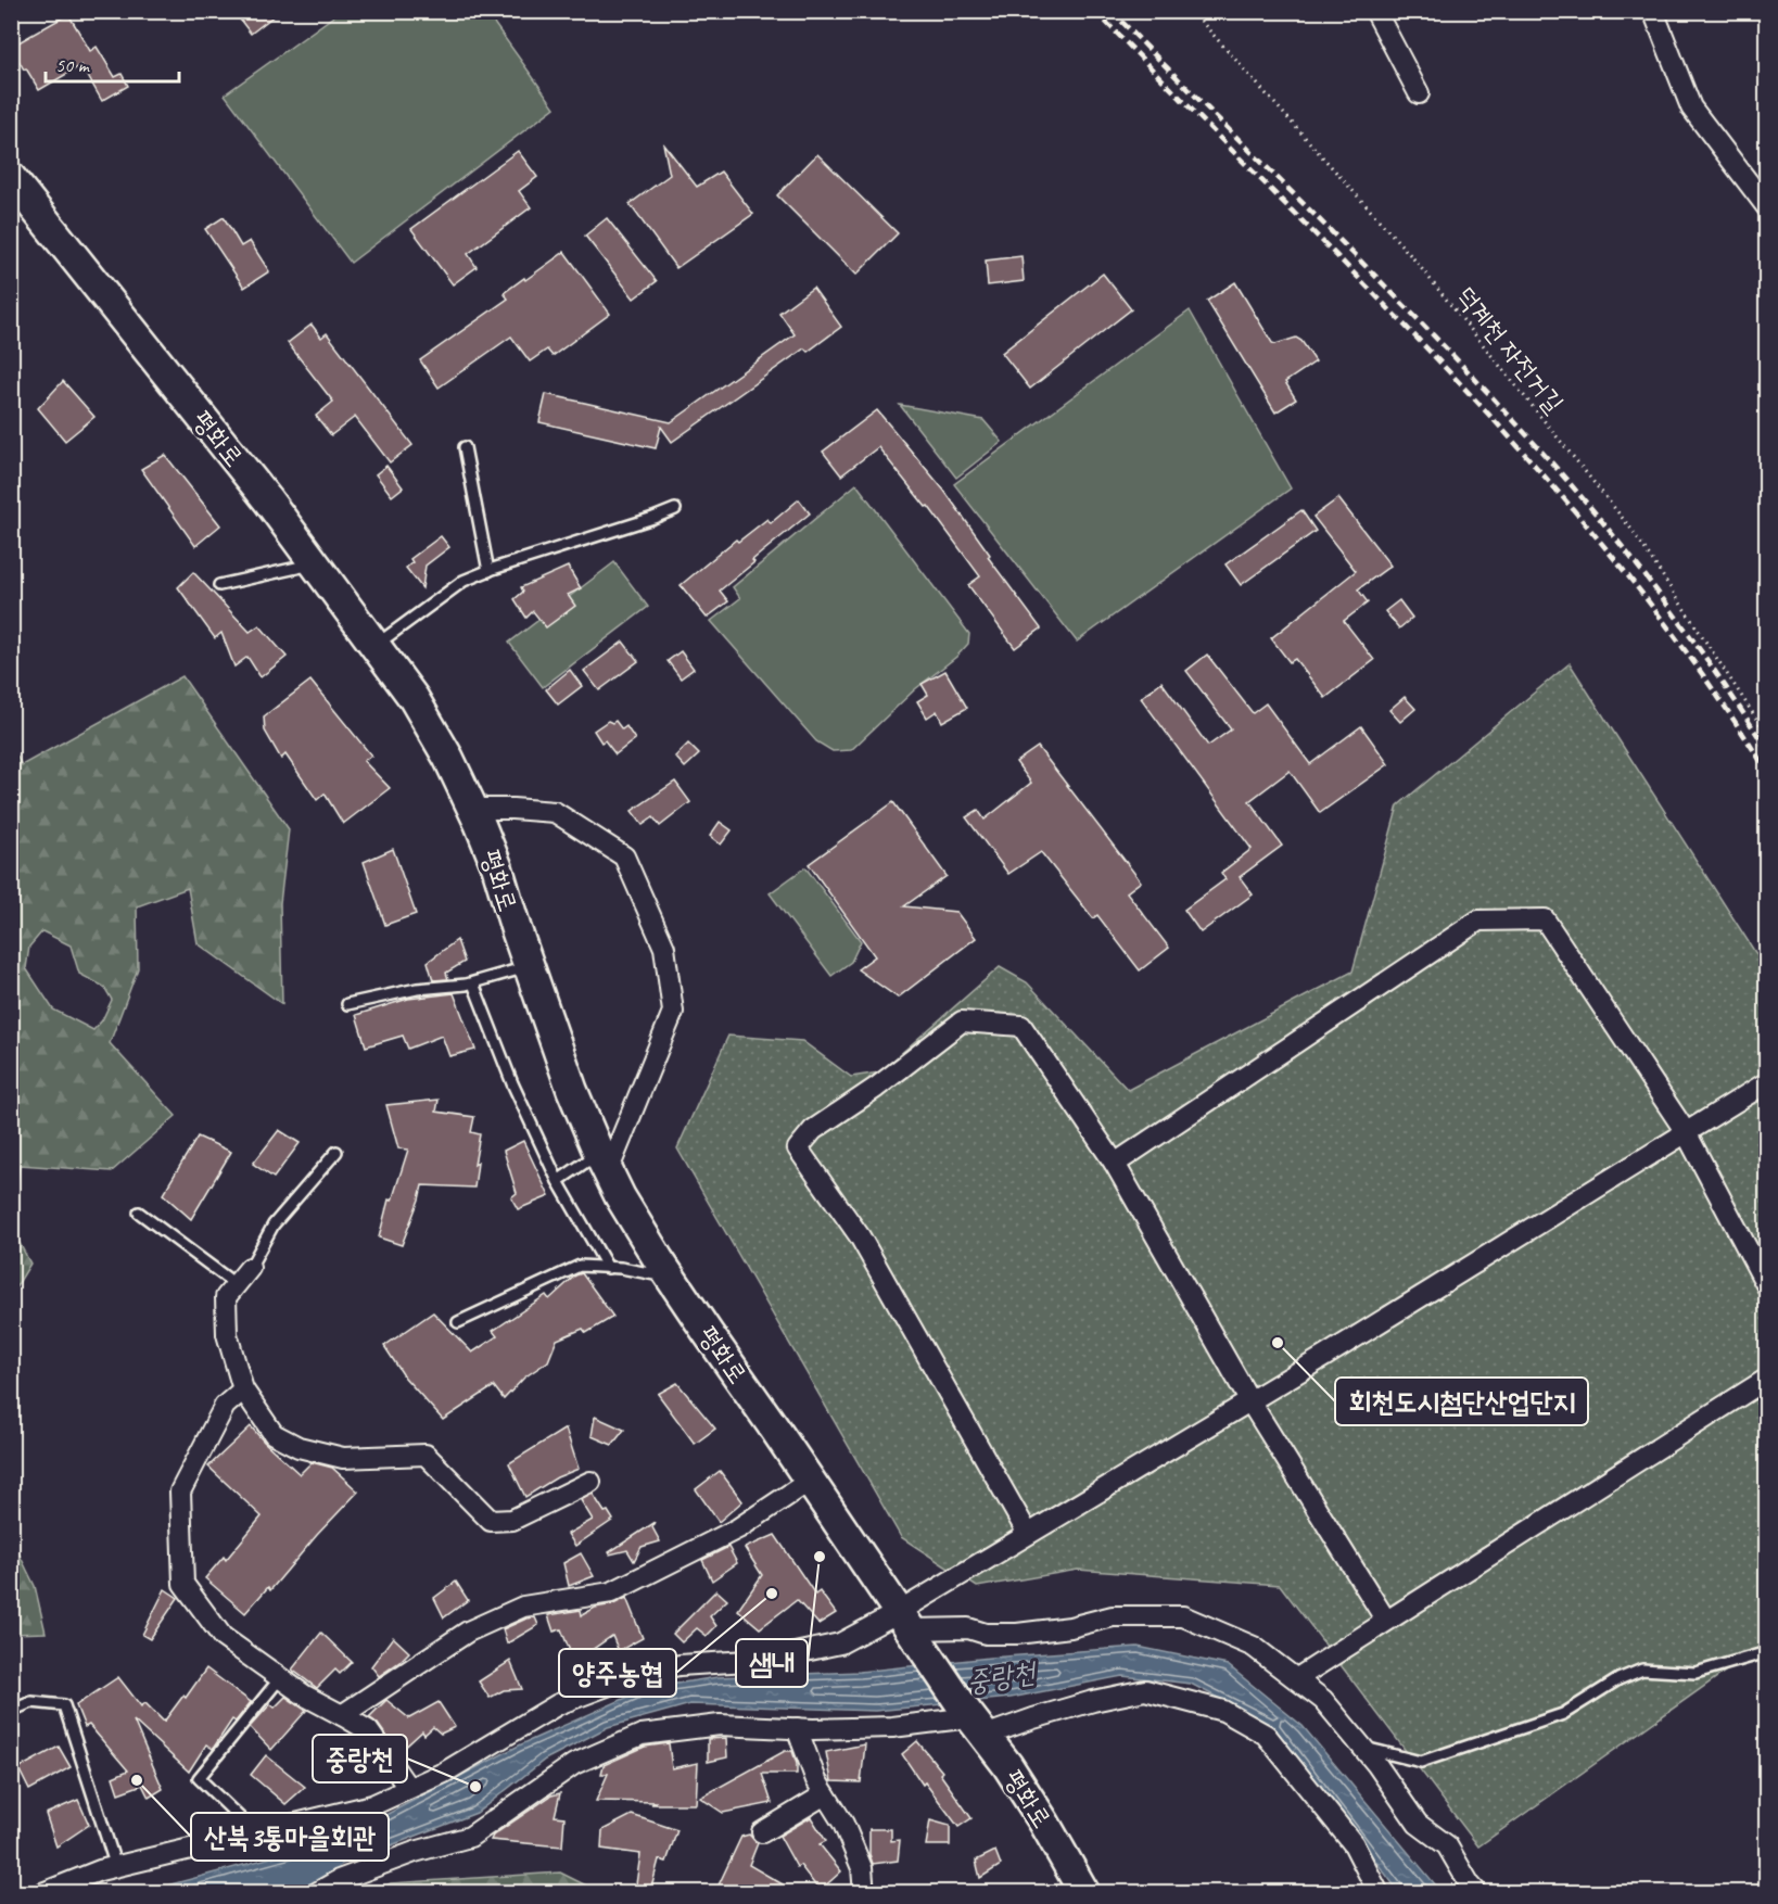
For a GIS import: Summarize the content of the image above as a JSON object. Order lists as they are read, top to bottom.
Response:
{
  "streets": {
    "main road": ["평화로"],
    "path": ["덕계천 자전거길"]
  },
  "water": ["중랑천"],
  "places": [
    "회천도시첨단산업단지",
    "샘내",
    "양주농협",
    "산북3통마을회관",
    "중랑천"
  ],
  "scale_bar": "50 m"
}
